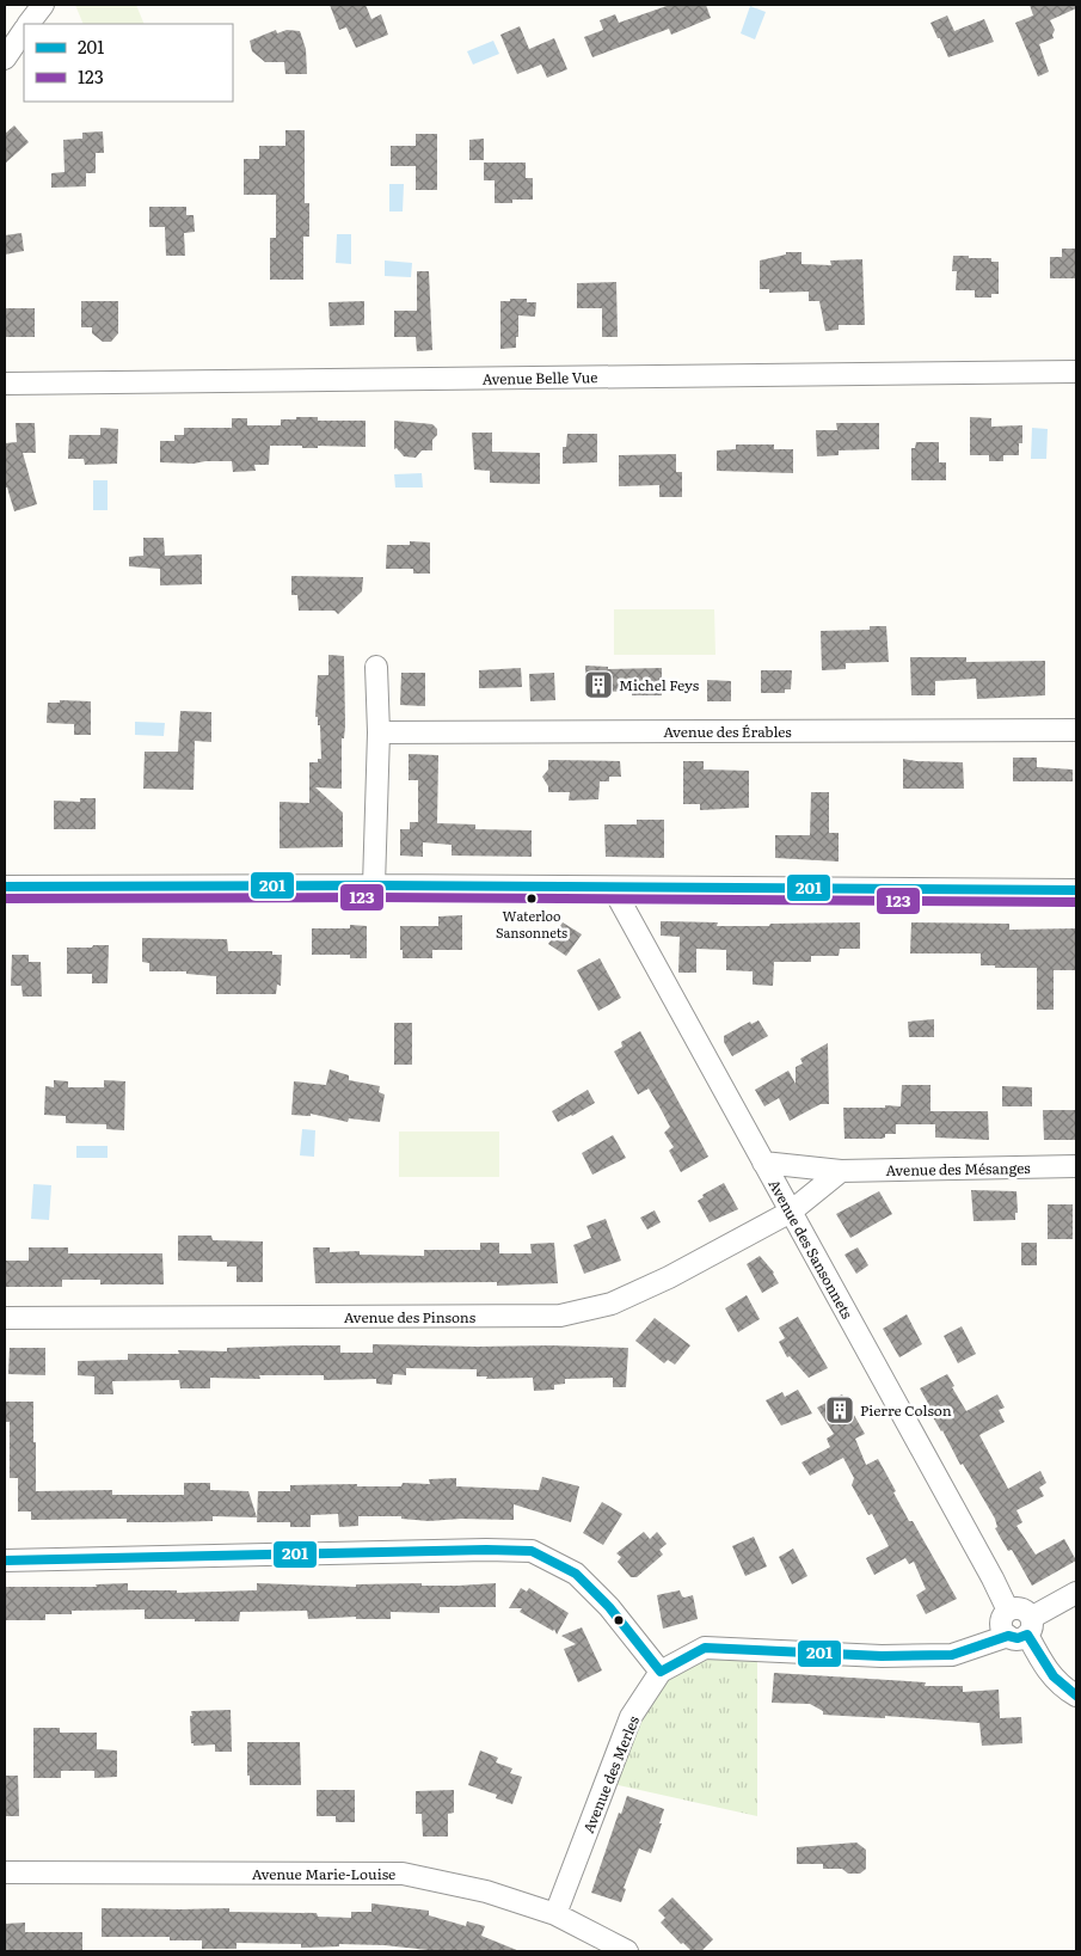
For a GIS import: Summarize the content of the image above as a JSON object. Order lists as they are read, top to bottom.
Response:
{
  "streets": {
    "street": [
      "Avenue Belle Vue",
      "Avenue des Érables",
      "Avenue des Mésanges",
      "Avenue des Sansonnets",
      "Avenue des Pinsons",
      "Avenue des Merles",
      "Avenue Marie-Louise"
    ]
  },
  "crossings": [
    ["Avenue des Mésanges", "Avenue des Sansonnets"],
    ["Avenue des Sansonnets", "Avenue des Pinsons"],
    ["Avenue des Sansonnets", "Avenue des Merles"],
    ["Avenue des Merles", "Avenue Marie-Louise"]
  ],
  "places": {
    "building": ["Michel Feys", "Pierre Colson"],
    "other": ["Waterloo Sansonnets"]
  },
  "lines": ["transit line 201", "transit line 123"],
  "legend": ["201", "123"]
}
